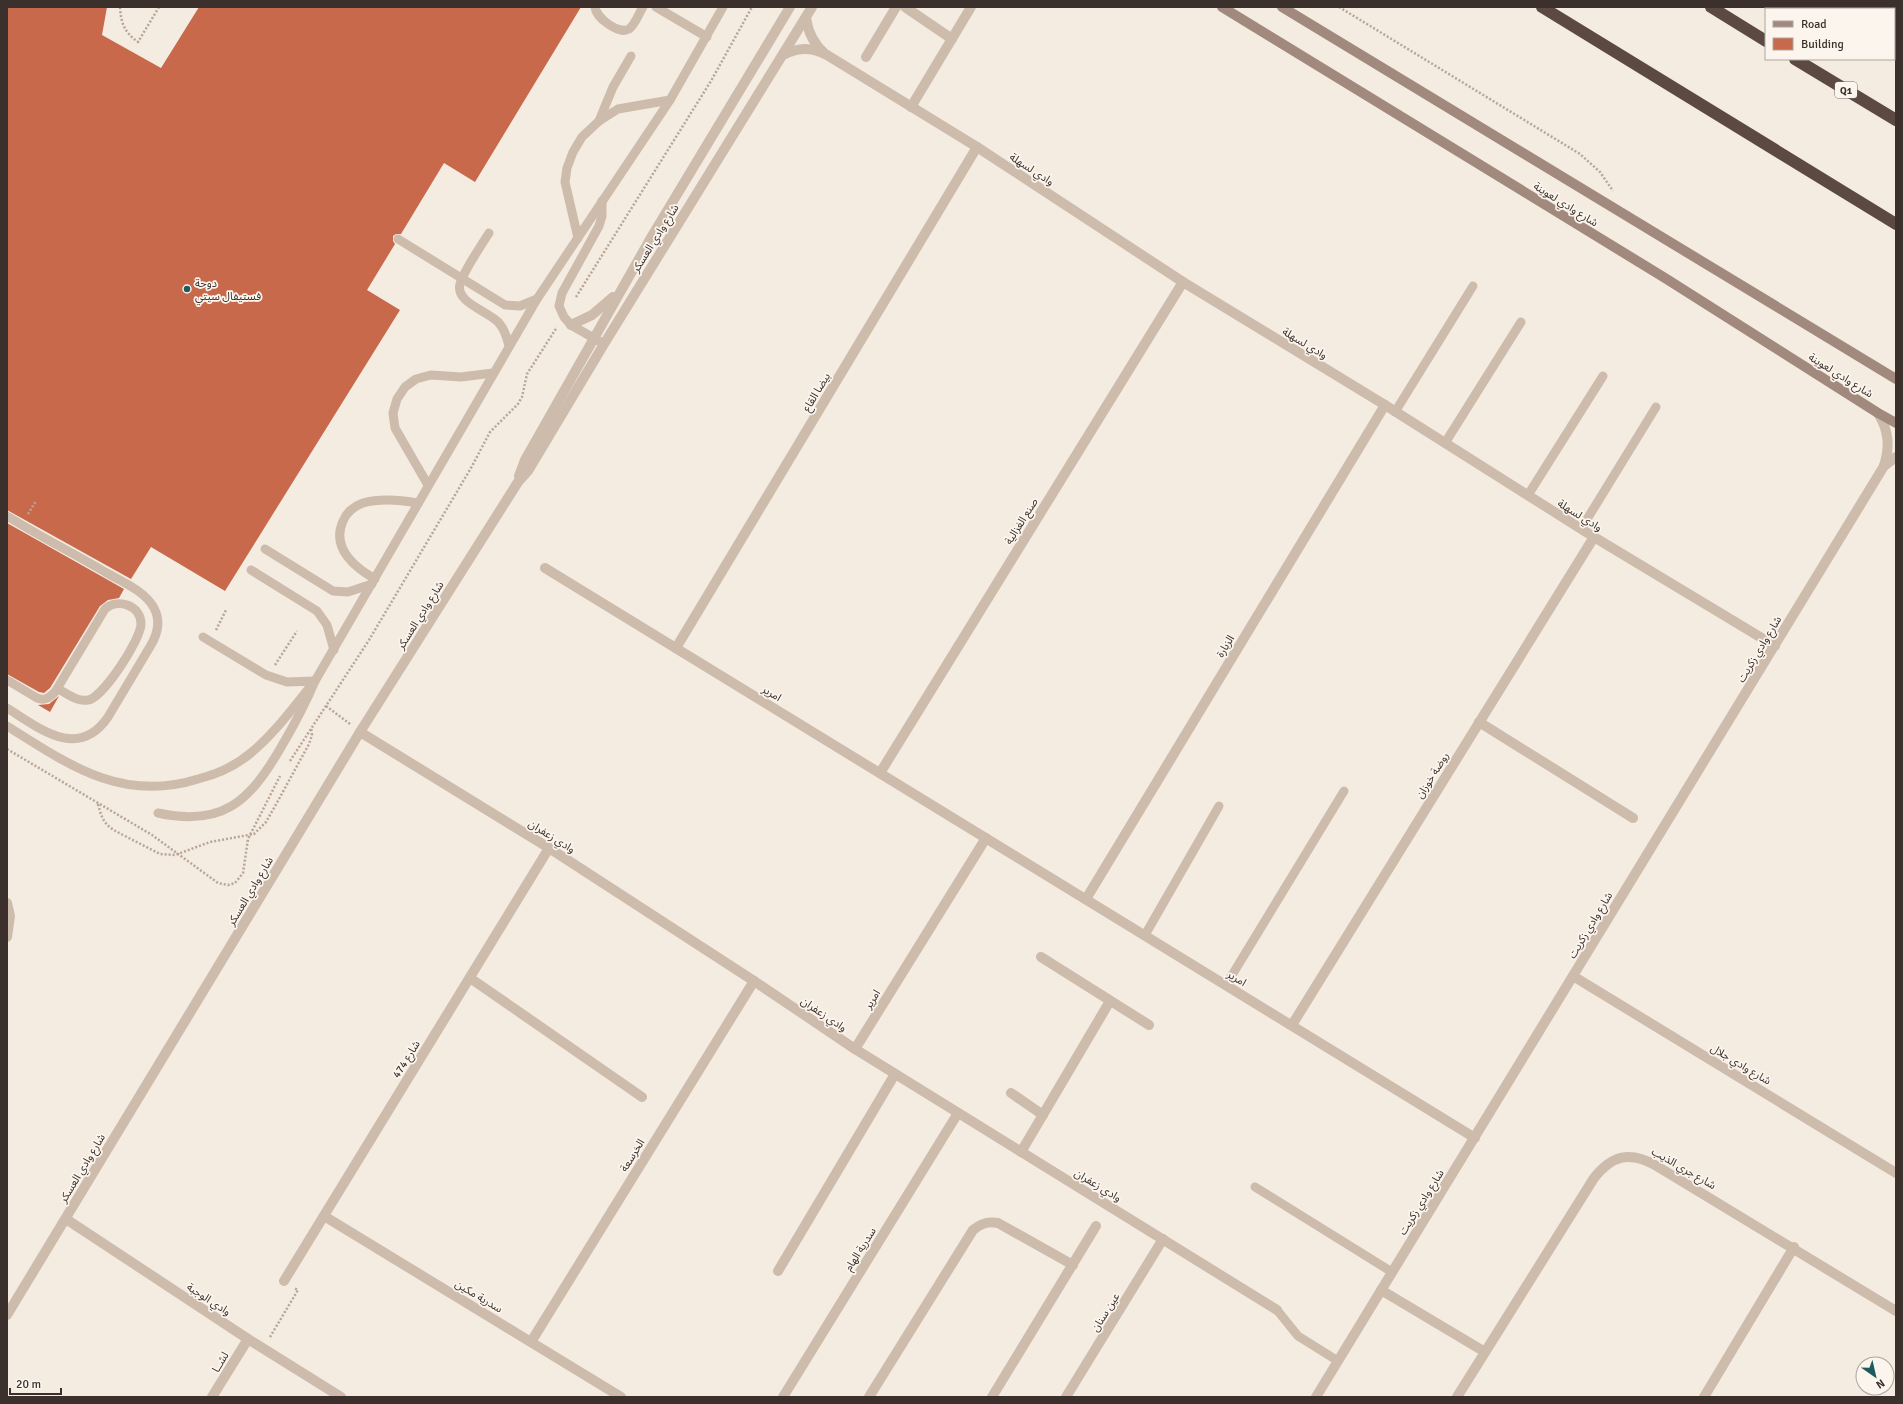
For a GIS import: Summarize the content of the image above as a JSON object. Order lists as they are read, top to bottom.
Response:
{
  "streets": {
    "highway": ["Q1"],
    "main road": ["شارع وادي لعوينة"],
    "street": [
      "وادي لسهلة",
      "شارع وادي العسكر",
      "بيضا القاع",
      "صنع الغزالية",
      "الزبارة",
      "شارع وادي زكريت",
      "امرير",
      "روضة خوزان",
      "وادي زعفران",
      "شارع 474",
      "شارع وادي جلال",
      "الخرسعة",
      "شارع جري الذيب",
      "سدرية الهام",
      "سدرية مكين",
      "وادي الوجبة",
      "عين سنان",
      "لشــا"
    ]
  },
  "crossings": [
    ["وادي لسهلة", "شارع وادي العسكر"],
    ["وادي لسهلة", "بيضا القاع"],
    ["وادي لسهلة", "صنع الغزالية"],
    ["وادي لسهلة", "الزبارة"],
    ["وادي لسهلة", "شارع وادي زكريت"],
    ["وادي لسهلة", "روضة خوزان"],
    ["شارع وادي لعوينة", "شارع وادي زكريت"],
    ["شارع وادي العسكر", "وادي زعفران"],
    ["شارع وادي العسكر", "وادي الوجبة"],
    ["بيضا القاع", "امرير"],
    ["صنع الغزالية", "امرير"],
    ["الزبارة", "امرير"],
    ["شارع وادي زكريت", "امرير"],
    ["شارع وادي زكريت", "شارع وادي جلال"],
    ["امرير", "روضة خوزان"],
    ["امرير", "وادي زعفران"],
    ["وادي زعفران", "شارع 474"],
    ["وادي زعفران", "الخرسعة"],
    ["وادي زعفران", "سدرية الهام"],
    ["وادي زعفران", "عين سنان"],
    ["شارع 474", "سدرية مكين"],
    ["الخرسعة", "سدرية مكين"],
    ["وادي الوجبة", "لشــا"]
  ],
  "places": ["دوحة فستيفال سيتي"],
  "legend": ["Road", "Building"],
  "scale_bar": "20 m",
  "north": "bottom right"
}
